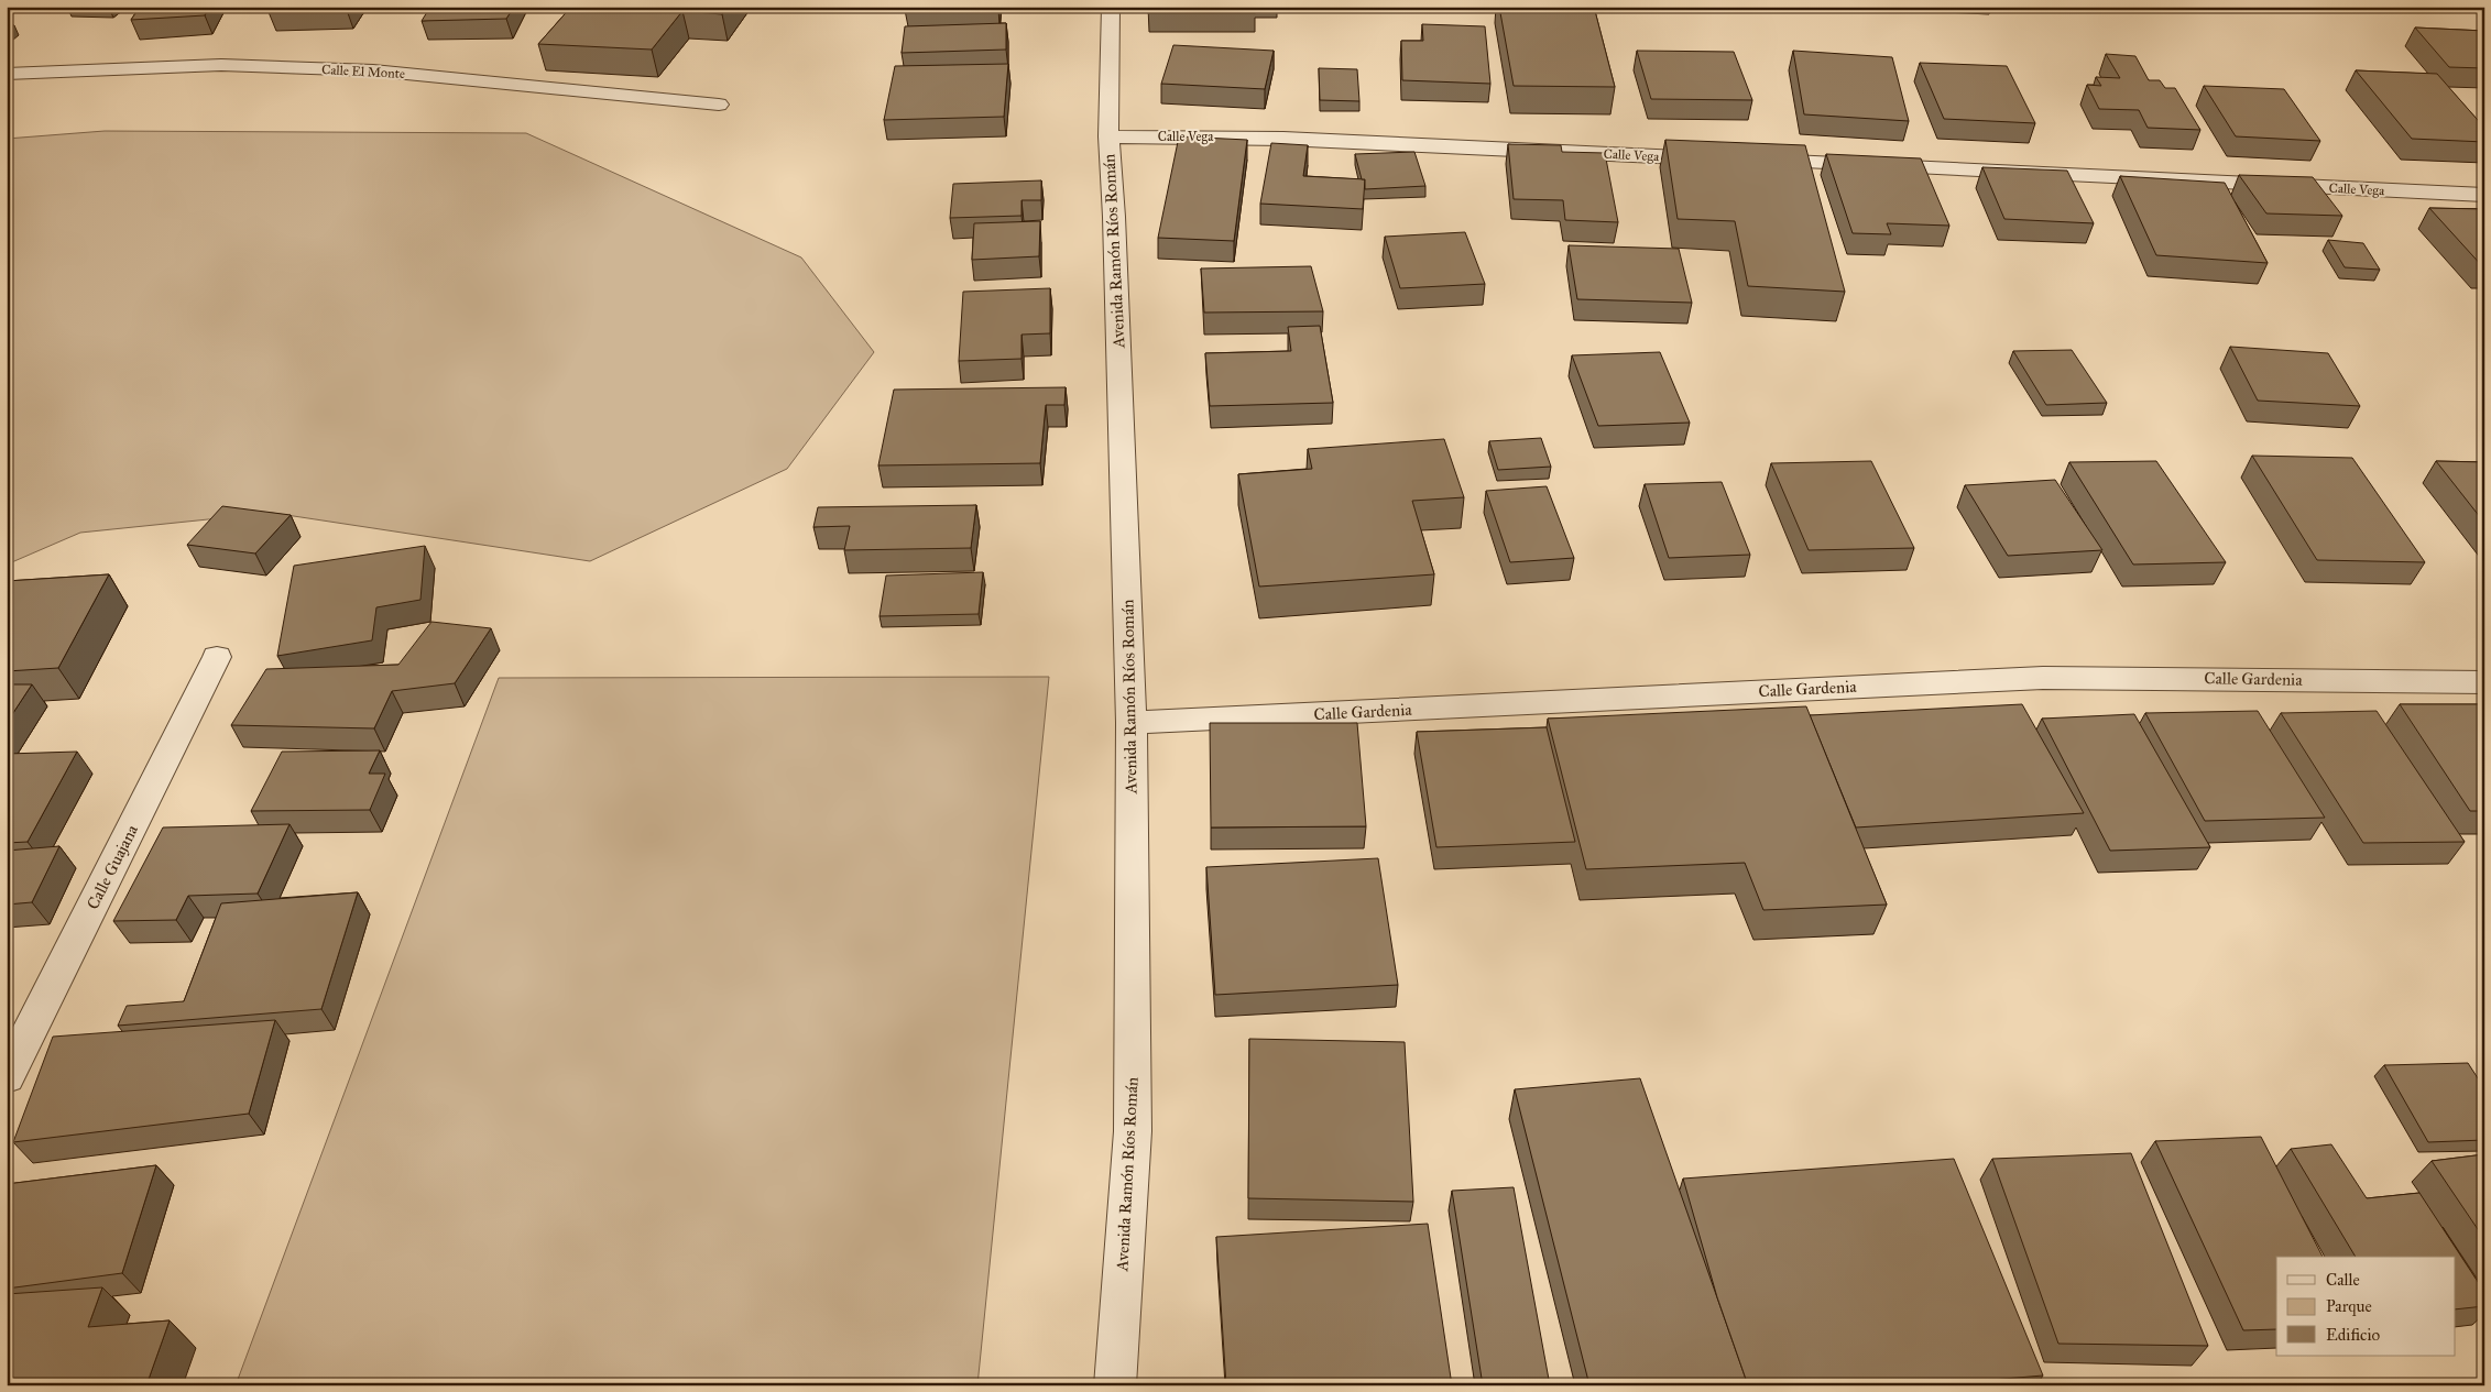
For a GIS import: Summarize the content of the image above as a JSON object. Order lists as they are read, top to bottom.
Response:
{
  "streets": {
    "street": [
      "Calle El Monte",
      "Calle Vega",
      "Avenida Ramón Ríos Román",
      "Calle Gardenia",
      "Calle Guajana"
    ]
  },
  "crossings": [
    ["Calle Vega", "Avenida Ramón Ríos Román"],
    ["Avenida Ramón Ríos Román", "Calle Gardenia"]
  ],
  "legend": ["Calle", "Parque", "Edificio"]
}
